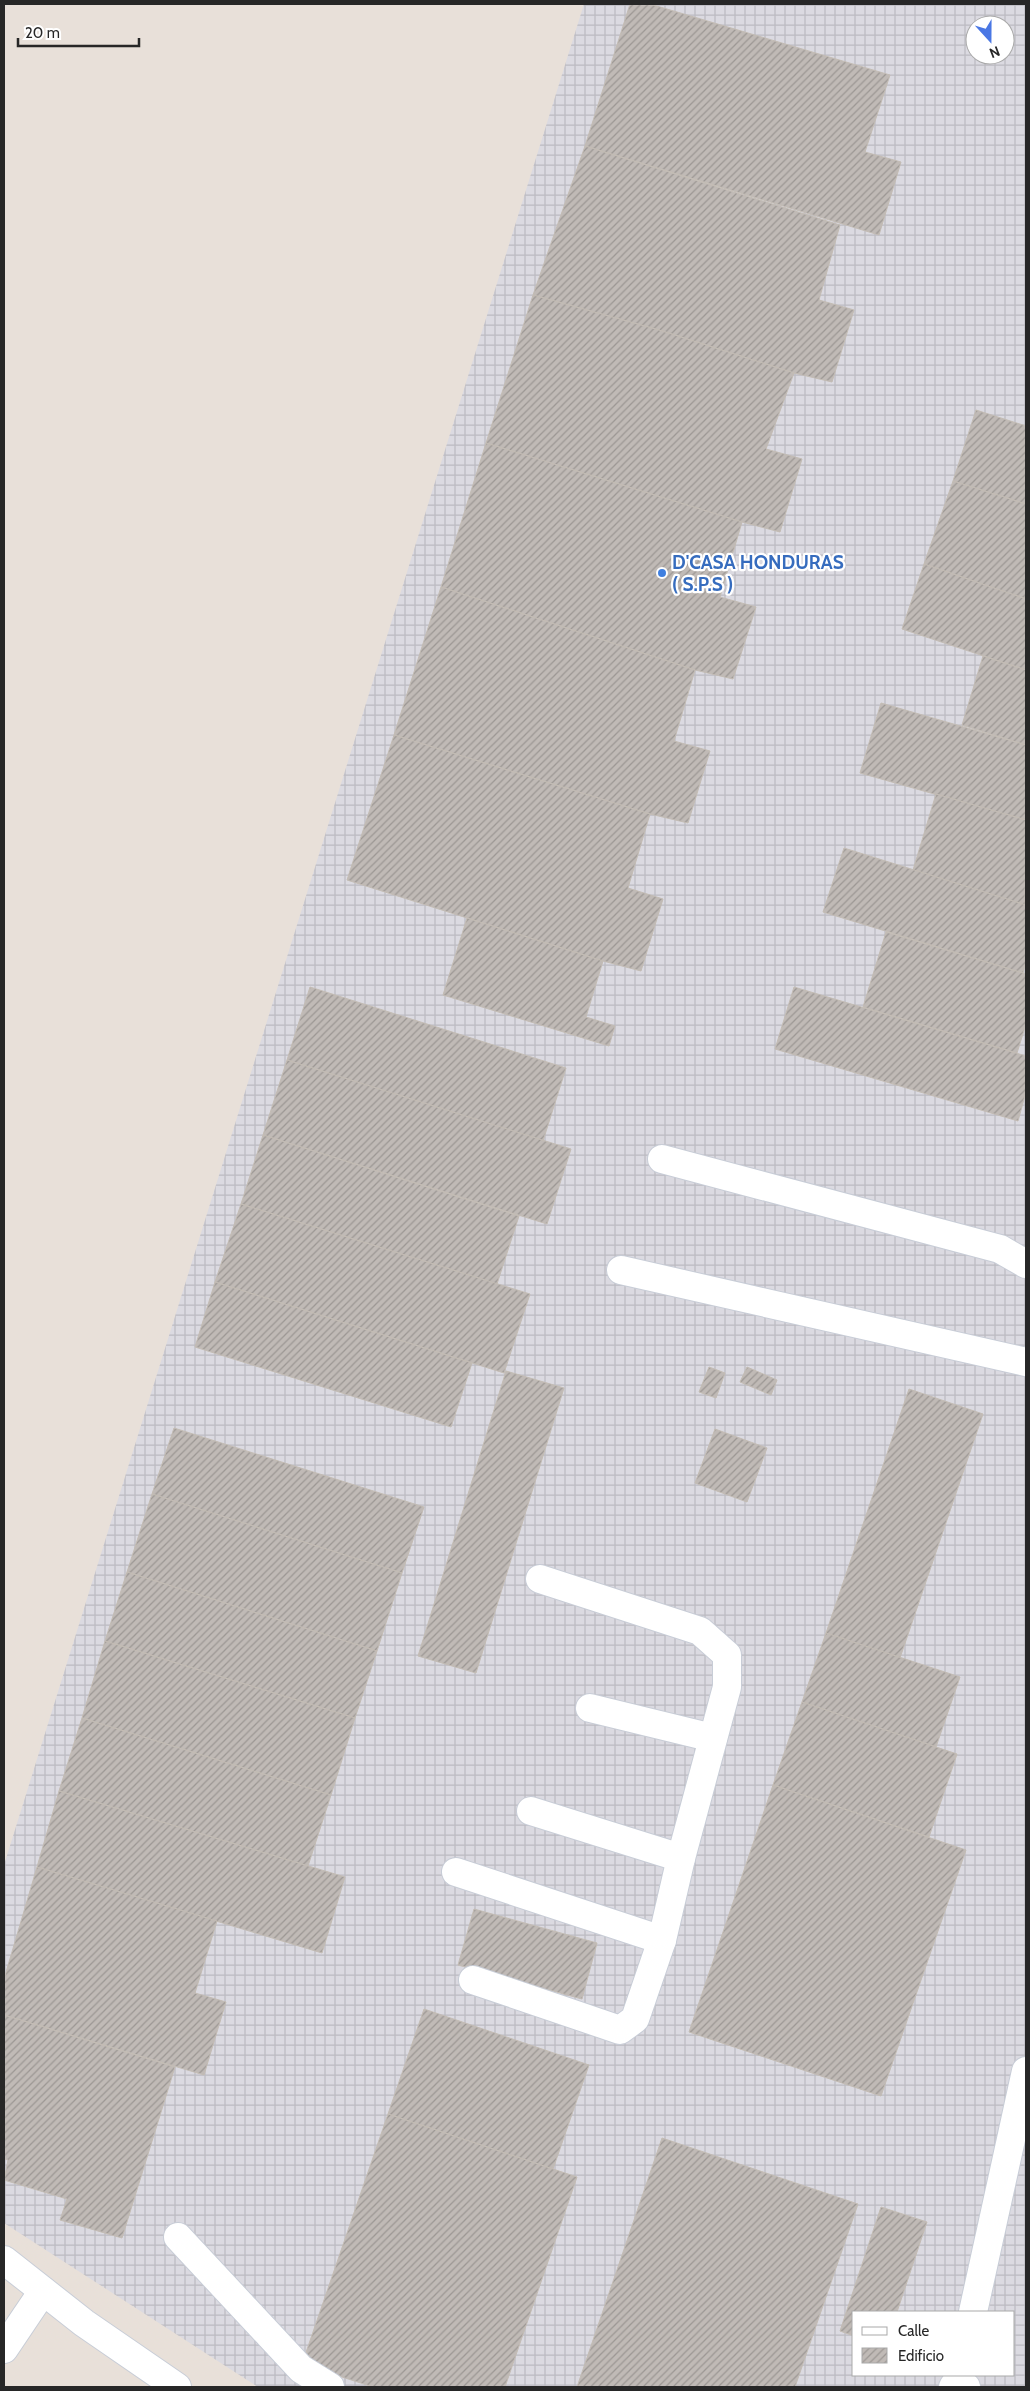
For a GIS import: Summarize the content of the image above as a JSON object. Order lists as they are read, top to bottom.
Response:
{
  "places": ["D'CASA HONDURAS ( S.P.S )"],
  "legend": ["Calle", "Edificio"],
  "scale_bar": "20 m",
  "north": "bottom"
}
